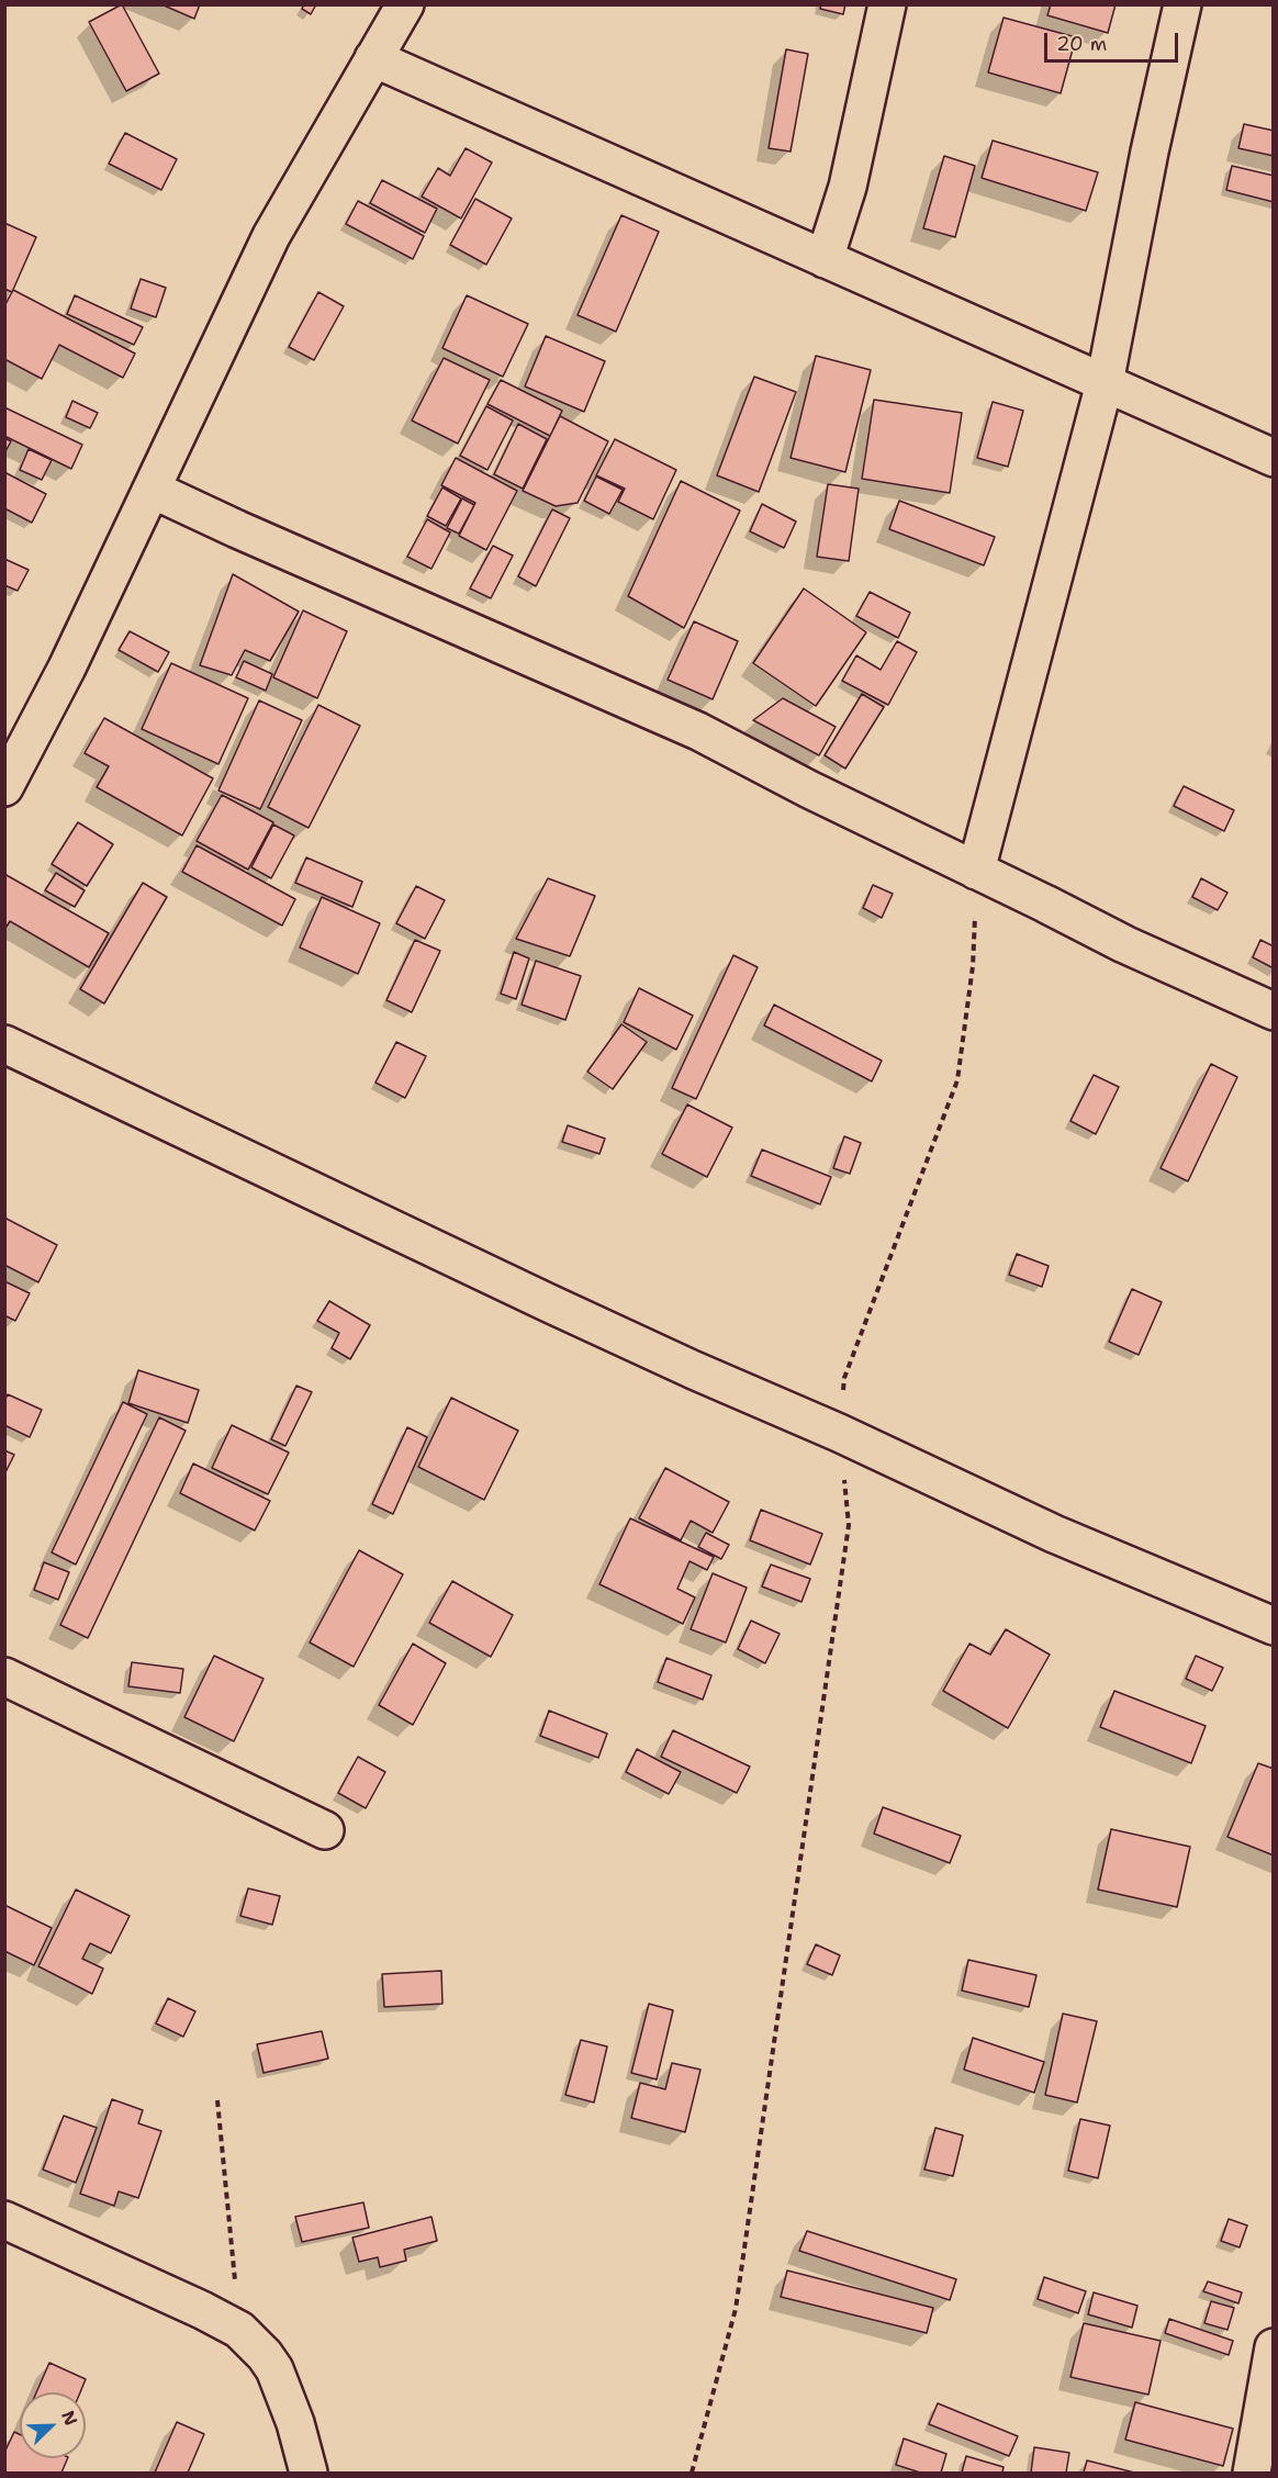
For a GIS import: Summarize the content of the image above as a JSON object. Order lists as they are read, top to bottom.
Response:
{
  "scale_bar": "20 m",
  "north": "top right"
}
